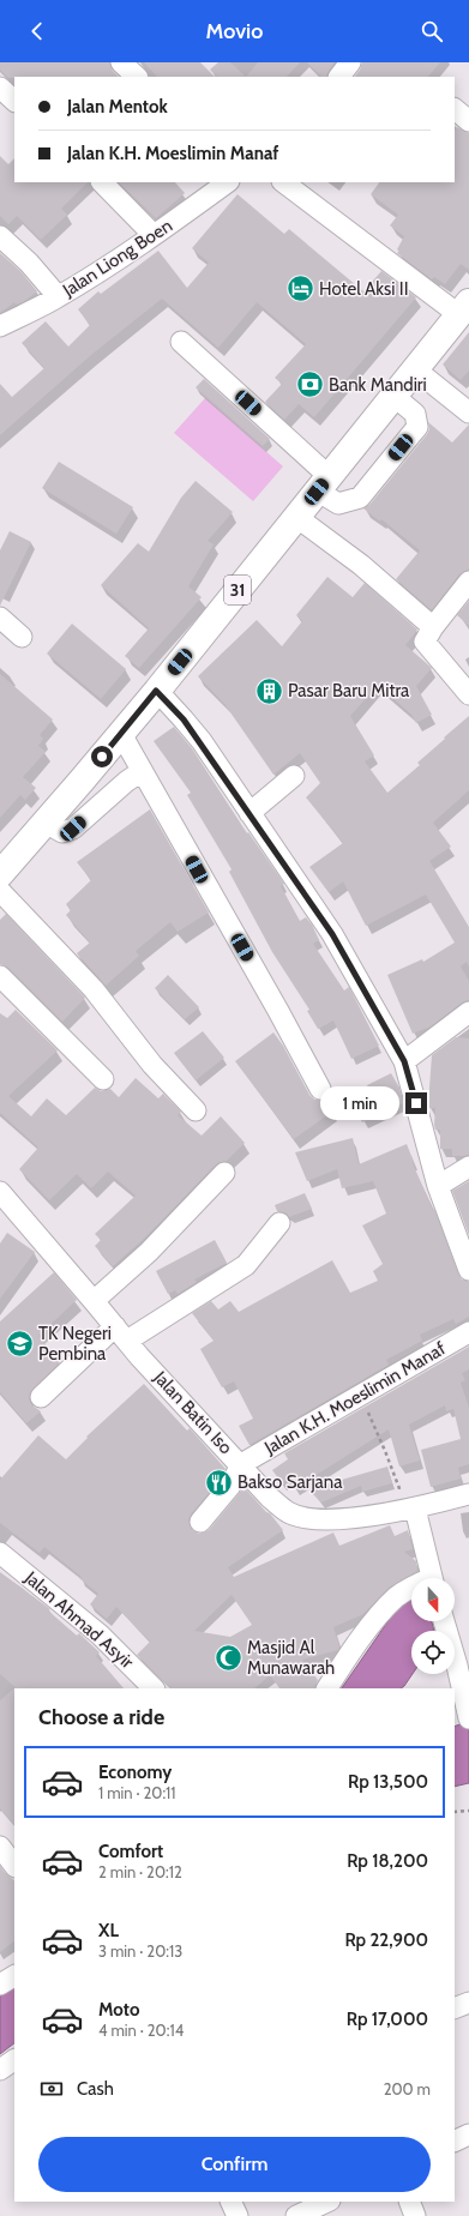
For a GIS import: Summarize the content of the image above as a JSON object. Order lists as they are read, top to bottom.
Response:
{
  "streets": {
    "highway": ["31"],
    "street": [
      "Jalan Liong Boen",
      "Jalan K.H. Moeslimin Manaf",
      "Jalan Batin Iso",
      "Jalan Ahmad Asyir"
    ]
  },
  "crossings": [
    ["Jalan K.H. Moeslimin Manaf", "Jalan Batin Iso"]
  ],
  "places": {
    "hotel": ["Hotel Aksi II"],
    "bank": ["Bank Mandiri"],
    "building": ["Pasar Baru Mitra"],
    "school or university": ["TK Negeri Pembina"],
    "restaurant": ["Bakso Sarjana"],
    "mosque": ["Masjid Al Munawarah"]
  },
  "north": "bottom",
  "page": {
    "header": "Movio",
    "banner": ["Jalan Mentok", "Jalan K.H. Moeslimin Manaf"],
    "bubble": "1 min",
    "heading": "Choose a ride",
    "list": [
      {
        "name": "Economy",
        "note": "1 min · 20:11",
        "value": "Rp 13,500"
      },
      {
        "name": "Comfort",
        "note": "2 min · 20:12",
        "value": "Rp 18,200"
      },
      {
        "name": "XL",
        "note": "3 min · 20:13",
        "value": "Rp 22,900"
      },
      {
        "name": "Moto",
        "note": "4 min · 20:14",
        "value": "Rp 17,000"
      }
    ],
    "pay": ["Cash", "200 m"],
    "buttons": "Confirm"
  }
}
